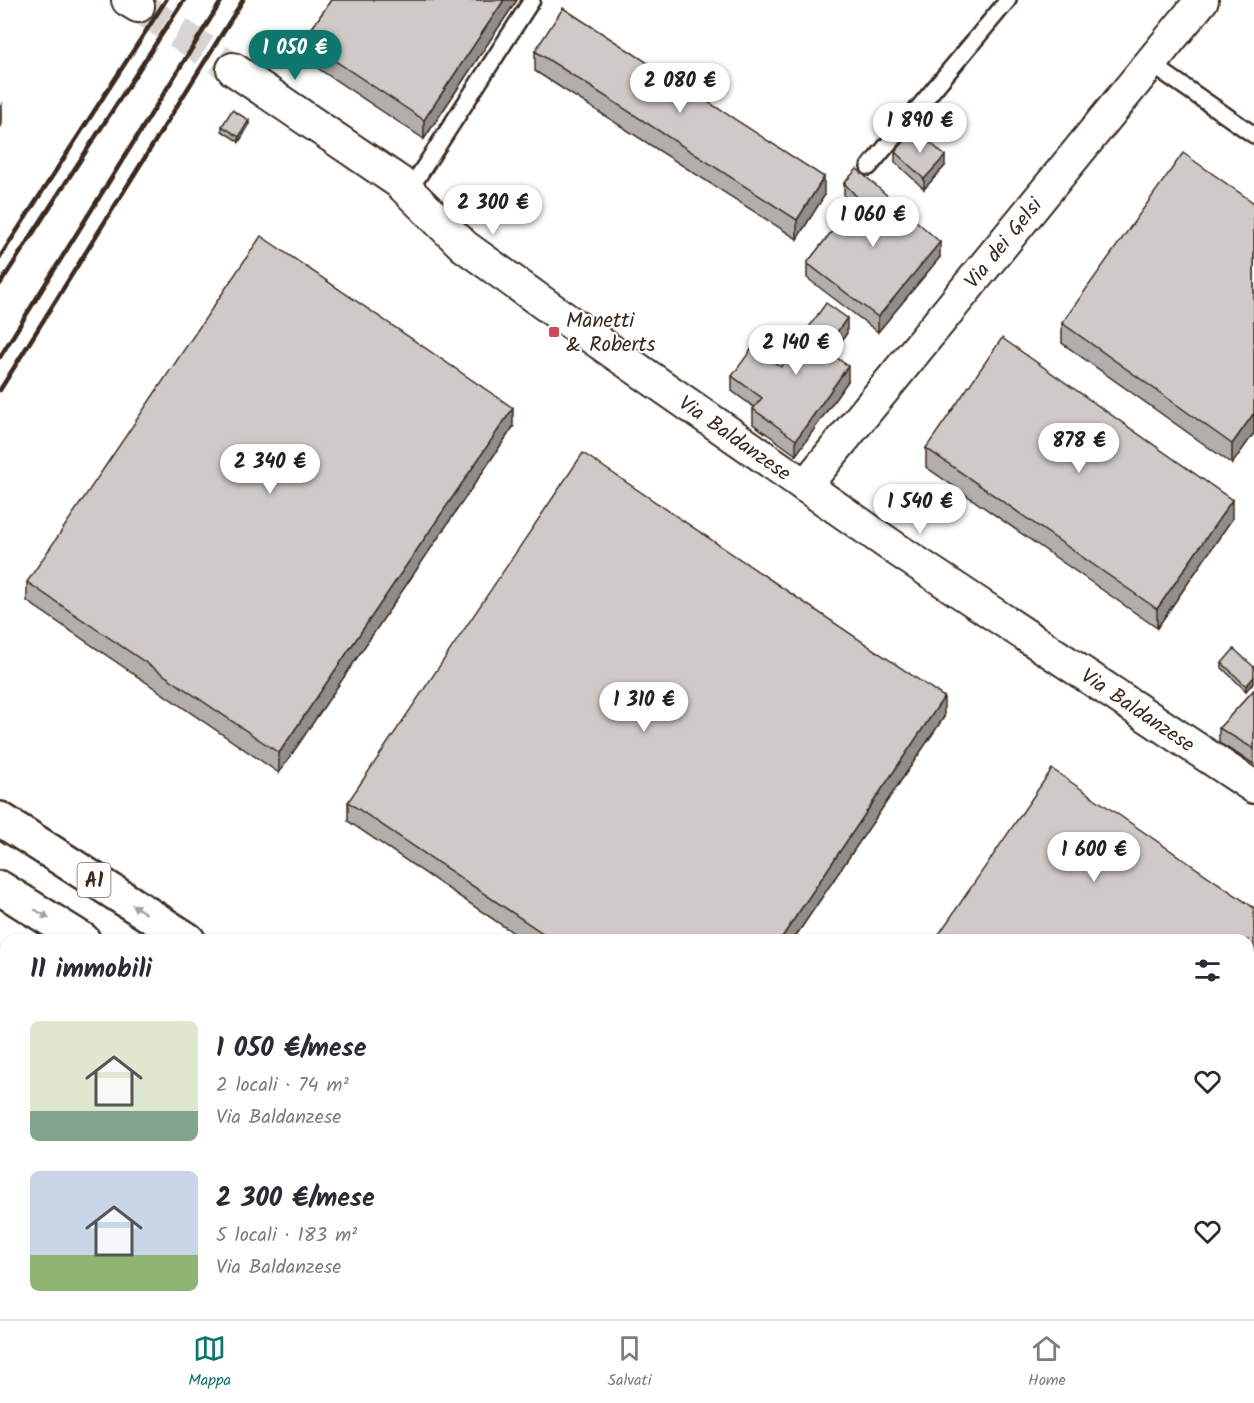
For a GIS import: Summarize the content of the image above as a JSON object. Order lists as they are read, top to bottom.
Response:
{
  "streets": {
    "highway": ["A1"],
    "street": ["Via dei Gelsi", "Via Baldanzese"]
  },
  "crossings": [
    ["Via dei Gelsi", "Via Baldanzese"]
  ],
  "places": {
    "transit": ["Manetti & Roberts"]
  },
  "page": {
    "price": [
      "1 050 €",
      "2 080 €",
      "1 890 €",
      "2 300 €",
      "1 060 €",
      "2 140 €",
      "878 €",
      "2 340 €",
      "1 540 €",
      "1 310 €",
      "1 600 €"
    ],
    "heading": "11 immobili",
    "list": [
      {
        "name": "1 050 €/mese",
        "note": "2 locali · 74 m² · Via Baldanzese"
      },
      {
        "name": "2 300 €/mese",
        "note": "5 locali · 183 m² · Via Baldanzese"
      }
    ],
    "tabs": ["Mappa", "Salvati", "Home"]
  }
}
